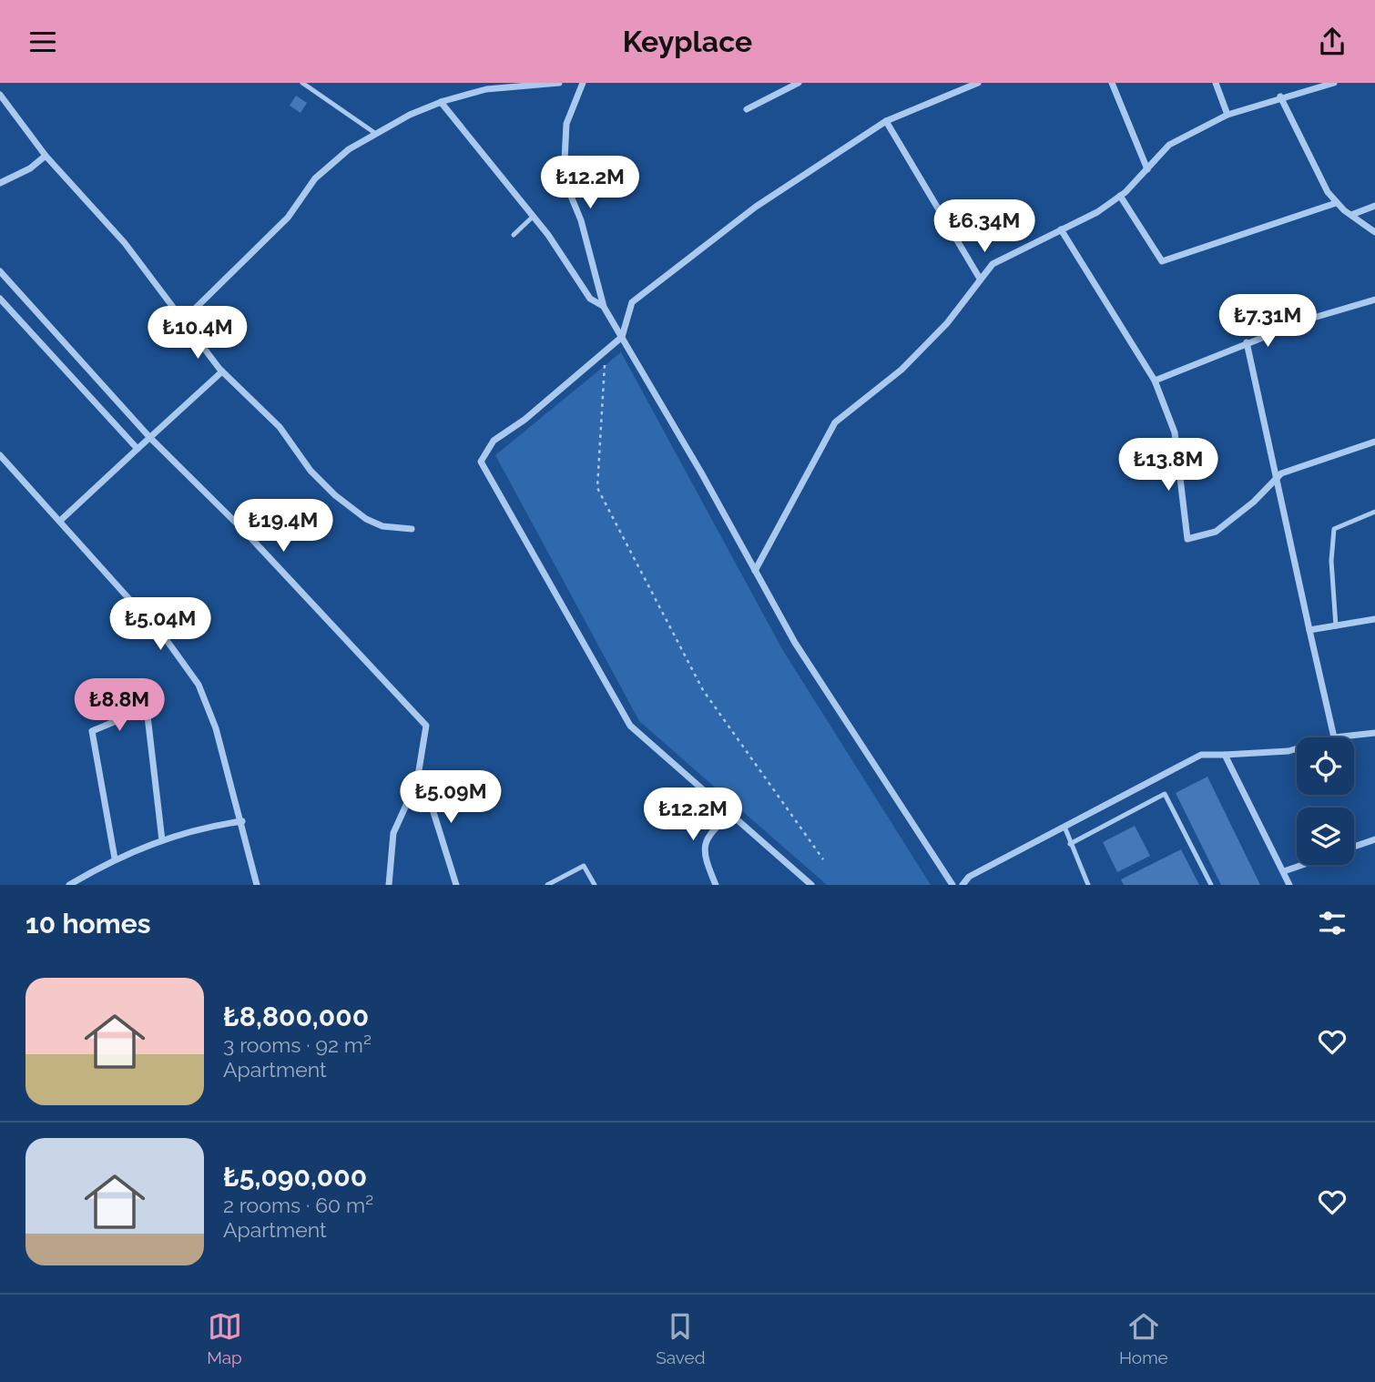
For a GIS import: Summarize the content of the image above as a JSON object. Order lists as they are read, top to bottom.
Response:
{
  "page": {
    "header": "Keyplace",
    "price": [
      "₺12.2M",
      "₺6.34M",
      "₺7.31M",
      "₺10.4M",
      "₺13.8M",
      "₺19.4M",
      "₺5.04M",
      "₺8.8M",
      "₺5.09M",
      "₺12.2M"
    ],
    "heading": "10 homes",
    "list": [
      {
        "name": "₺8,800,000",
        "note": "3 rooms · 92 m² · Apartment"
      },
      {
        "name": "₺5,090,000",
        "note": "2 rooms · 60 m² · Apartment"
      }
    ],
    "tabs": ["Map", "Saved", "Home"]
  }
}
